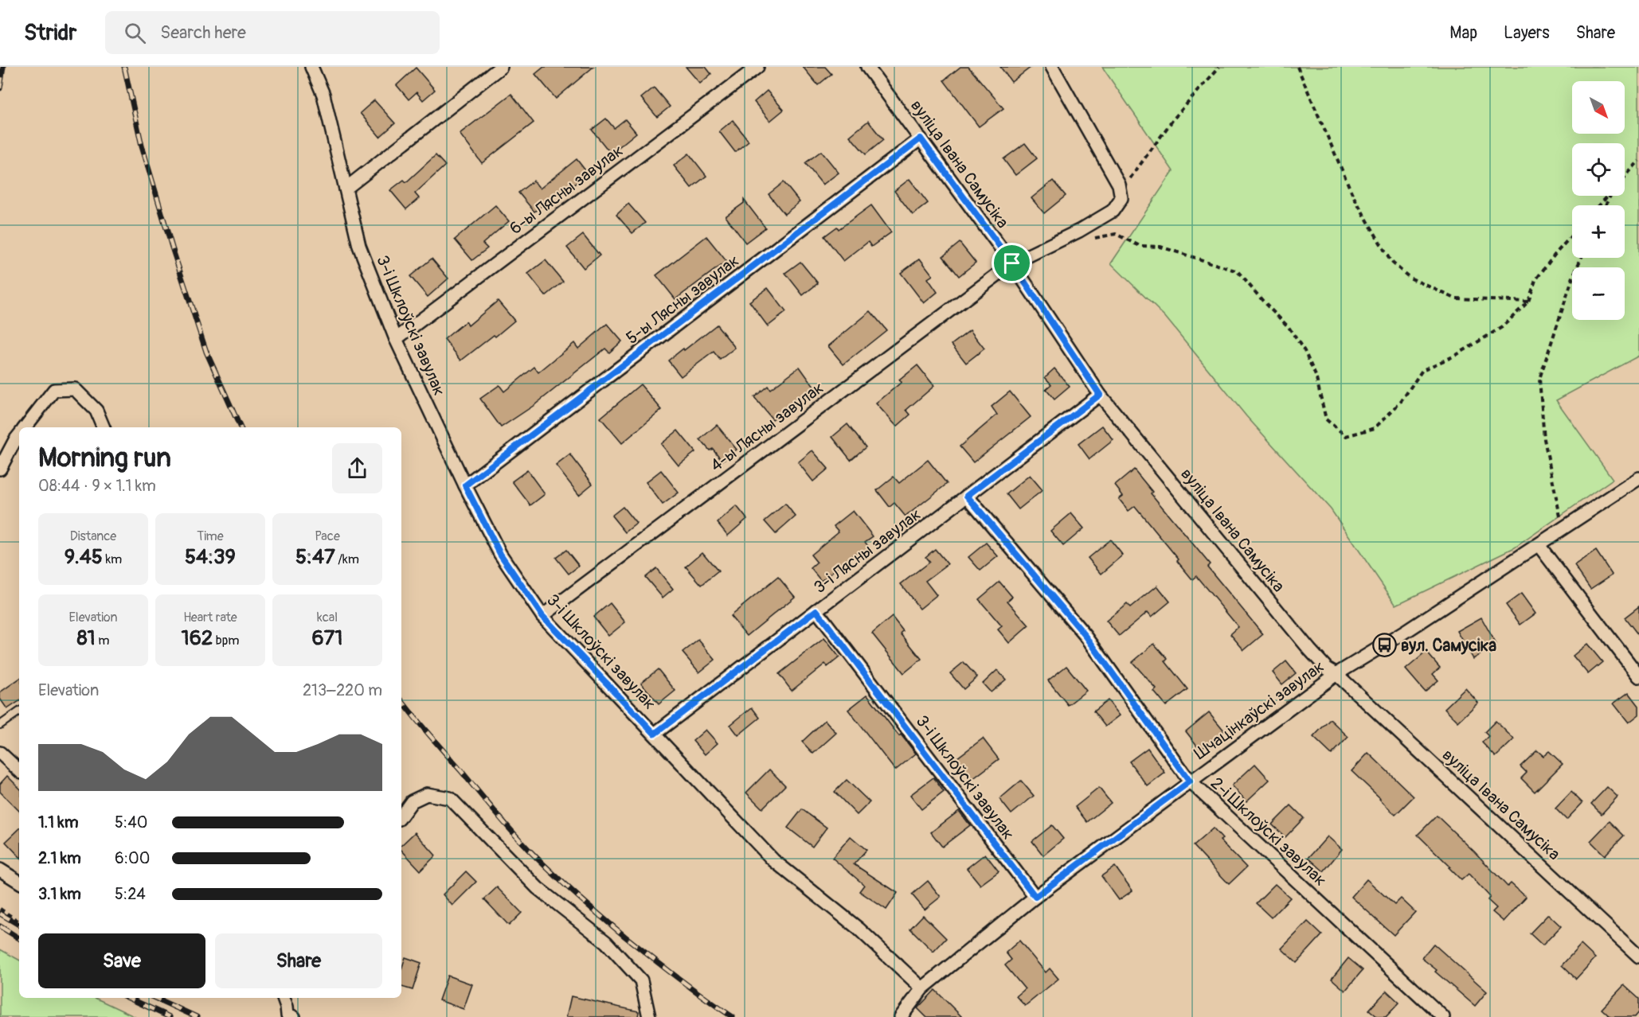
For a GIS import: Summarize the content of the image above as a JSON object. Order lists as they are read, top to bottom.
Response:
{
  "streets": {
    "street": [
      "вуліца Івана Самусіка",
      "6-ы Лясны завулак",
      "5-ы Лясны завулак",
      "3-і Шклоўскі завулак",
      "4-ы Лясны завулак",
      "3-і Лясны завулак",
      "Шчацінкаўскі завулак",
      "2-і Шклоўскі завулак"
    ]
  },
  "crossings": [
    ["вуліца Івана Самусіка", "5-ы Лясны завулак"],
    ["вуліца Івана Самусіка", "4-ы Лясны завулак"],
    ["вуліца Івана Самусіка", "3-і Лясны завулак"],
    ["вуліца Івана Самусіка", "Шчацінкаўскі завулак"],
    ["6-ы Лясны завулак", "3-і Шклоўскі завулак"],
    ["5-ы Лясны завулак", "3-і Шклоўскі завулак"],
    ["3-і Шклоўскі завулак", "4-ы Лясны завулак"],
    ["3-і Шклоўскі завулак", "3-і Лясны завулак"],
    ["3-і Шклоўскі завулак", "Шчацінкаўскі завулак"],
    ["3-і Лясны завулак", "2-і Шклоўскі завулак"],
    ["Шчацінкаўскі завулак", "2-і Шклоўскі завулак"]
  ],
  "places": {
    "bus stop": ["вул. Самусіка"]
  },
  "north": "bottom right",
  "page": {
    "header": "Stridr",
    "search": "Search here",
    "nav": ["Map", "Layers", "Share"],
    "map_buttons": ["+", "−"],
    "heading": ["Morning run", "08:44 · 9 × 1.1 km"],
    "stats": [
      ["Distance", "9.45 km"],
      ["Time", "54:39"],
      ["Pace", "5:47 /km"],
      ["Elevation", "81 m"],
      ["Heart rate", "162 bpm"],
      ["kcal", "671"]
    ],
    "chart": ["Elevation", "213–220 m"],
    "list": [
      {
        "name": "1.1 km",
        "note": "5:40"
      },
      {
        "name": "2.1 km",
        "note": "6:00"
      },
      {
        "name": "3.1 km",
        "note": "5:24"
      }
    ],
    "buttons": ["Save", "Share"]
  }
}
